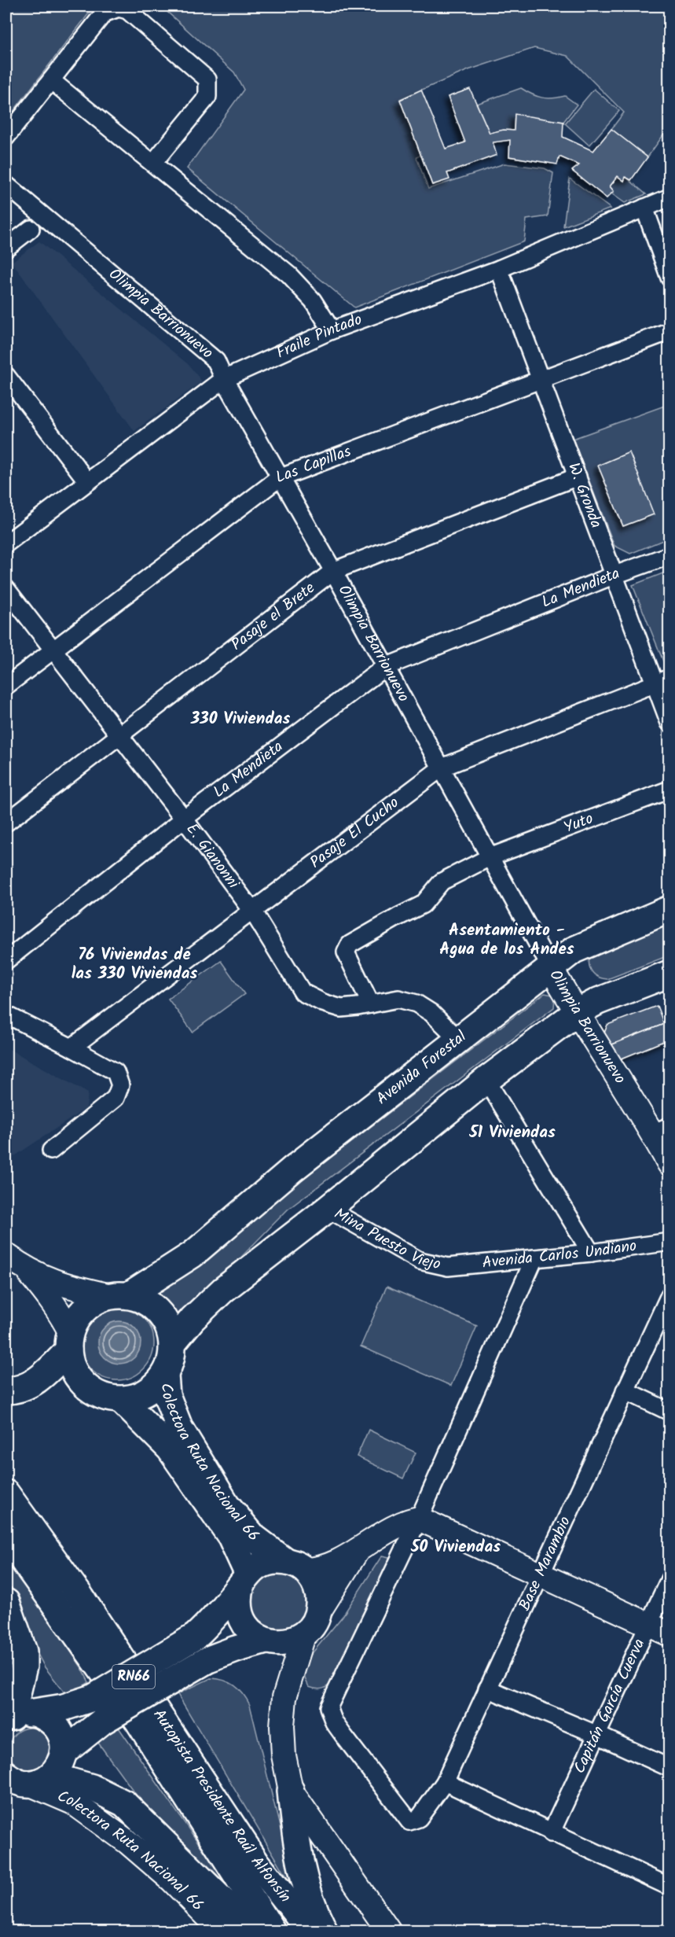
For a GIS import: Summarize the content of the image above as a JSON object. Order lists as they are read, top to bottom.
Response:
{
  "streets": {
    "main road": [
      "Avenida Forestal",
      "Colectora Ruta Nacional 66",
      "RN66",
      "Autopista Presidente Raúl Alfonsín"
    ],
    "street": [
      "Olimpia Barrionuevo",
      "Fraile Pintado",
      "Las Capillas",
      "W. Gronda",
      "La Mendieta",
      "Pasaje el Brete",
      "Yuto",
      "Pasaje El Cucho",
      "E. Gianonni",
      "Mina Puesto Viejo",
      "Avenida Carlos Undiano",
      "Base Marambio",
      "Capitán García Cuerva"
    ]
  },
  "crossings": [
    ["Olimpia Barrionuevo", "Fraile Pintado"],
    ["Olimpia Barrionuevo", "Las Capillas"],
    ["Olimpia Barrionuevo", "La Mendieta"],
    ["Olimpia Barrionuevo", "Pasaje el Brete"],
    ["Olimpia Barrionuevo", "Yuto"],
    ["Olimpia Barrionuevo", "Pasaje El Cucho"],
    ["Olimpia Barrionuevo", "Avenida Forestal"],
    ["Fraile Pintado", "W. Gronda"],
    ["Las Capillas", "W. Gronda"],
    ["Las Capillas", "E. Gianonni"],
    ["W. Gronda", "La Mendieta"],
    ["W. Gronda", "Pasaje el Brete"],
    ["W. Gronda", "Pasaje El Cucho"],
    ["La Mendieta", "E. Gianonni"],
    ["Pasaje el Brete", "E. Gianonni"],
    ["Yuto", "E. Gianonni"],
    ["Pasaje El Cucho", "E. Gianonni"],
    ["E. Gianonni", "Avenida Forestal"],
    ["Avenida Forestal", "Colectora Ruta Nacional 66"],
    ["Mina Puesto Viejo", "Avenida Carlos Undiano"]
  ],
  "districts": [
    "330 Viviendas",
    "Asentamiento - Agua de los Andes",
    "76 Viviendas de las 330 Viviendas",
    "51 Viviendas",
    "50 Viviendas"
  ]
}
